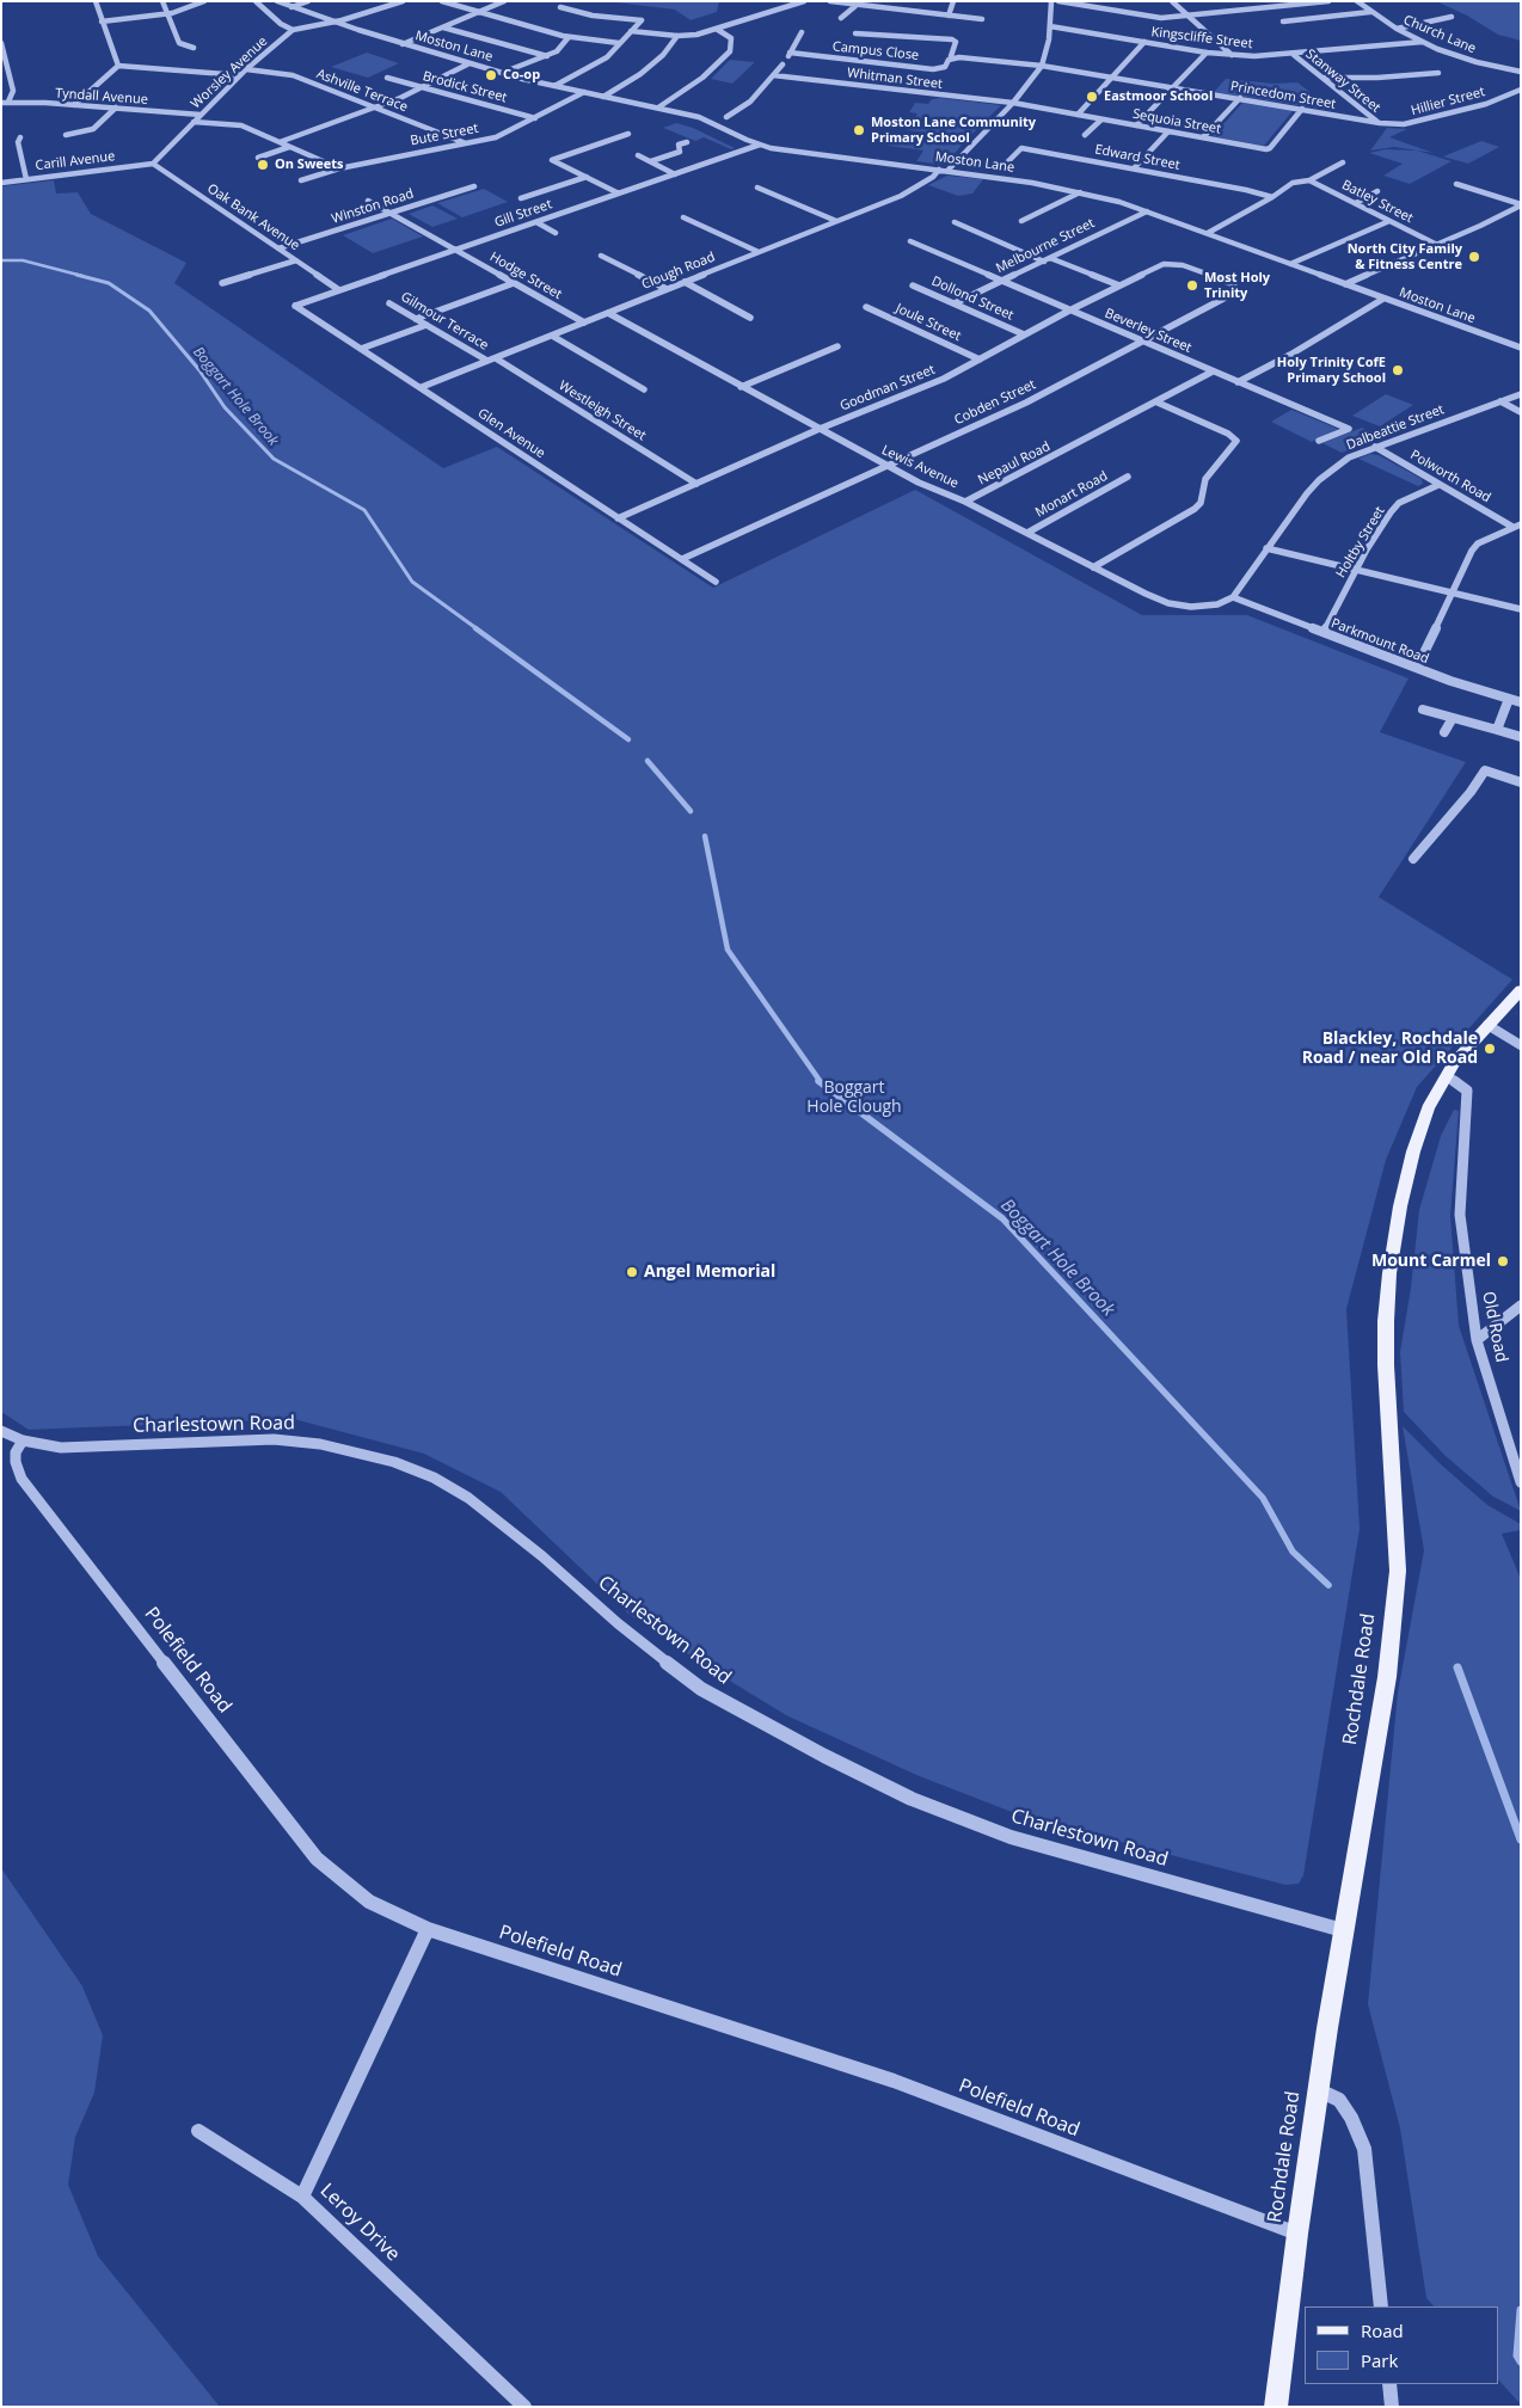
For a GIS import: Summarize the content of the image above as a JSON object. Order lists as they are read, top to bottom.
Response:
{
  "streets": {
    "main road": ["Rochdale Road"],
    "street": [
      "Church Lane",
      "Kingscliffe Street",
      "Moston Lane",
      "Campus Close",
      "Worsley Avenue",
      "Whitman Street",
      "Stanway Street",
      "Brodick Street",
      "Ashville Terrace",
      "Princedom Street",
      "Tyndall Avenue",
      "Hillier Street",
      "Sequoia Street",
      "Bute Street",
      "Edward Street",
      "Carill Avenue",
      "Batley Street",
      "Winston Road",
      "Gill Street",
      "Oak Bank Avenue",
      "Melbourne Street",
      "Clough Road",
      "Hodge Street",
      "Dollond Street",
      "Gilmour Terrace",
      "Joule Street",
      "Beverley Street",
      "Goodman Street",
      "Cobden Street",
      "Westleigh Street",
      "Dalbeattie Street",
      "Glen Avenue",
      "Nepaul Road",
      "Lewis Avenue",
      "Polworth Road",
      "Monart Road",
      "Holtby Street",
      "Parkmount Road",
      "Old Road",
      "Charlestown Road",
      "Polefield Road",
      "Leroy Drive"
    ]
  },
  "crossings": [
    ["Church Lane", "Kingscliffe Street"],
    ["Kingscliffe Street", "Stanway Street"],
    ["Moston Lane", "Bute Street"],
    ["Moston Lane", "Gill Street"],
    ["Moston Lane", "Melbourne Street"],
    ["Moston Lane", "Clough Road"],
    ["Campus Close", "Princedom Street"],
    ["Worsley Avenue", "Ashville Terrace"],
    ["Worsley Avenue", "Tyndall Avenue"],
    ["Worsley Avenue", "Carill Avenue"],
    ["Worsley Avenue", "Oak Bank Avenue"],
    ["Whitman Street", "Sequoia Street"],
    ["Stanway Street", "Princedom Street"],
    ["Stanway Street", "Hillier Street"],
    ["Brodick Street", "Bute Street"],
    ["Ashville Terrace", "Bute Street"],
    ["Princedom Street", "Hillier Street"],
    ["Princedom Street", "Sequoia Street"],
    ["Carill Avenue", "Oak Bank Avenue"],
    ["Winston Road", "Oak Bank Avenue"],
    ["Winston Road", "Hodge Street"],
    ["Gill Street", "Oak Bank Avenue"],
    ["Gill Street", "Hodge Street"],
    ["Gill Street", "Glen Avenue"],
    ["Melbourne Street", "Dollond Street"],
    ["Melbourne Street", "Beverley Street"],
    ["Clough Road", "Hodge Street"],
    ["Clough Road", "Gilmour Terrace"],
    ["Clough Road", "Westleigh Street"],
    ["Clough Road", "Glen Avenue"],
    ["Clough Road", "Lewis Avenue"],
    ["Dollond Street", "Goodman Street"],
    ["Gilmour Terrace", "Westleigh Street"],
    ["Joule Street", "Goodman Street"],
    ["Beverley Street", "Goodman Street"],
    ["Beverley Street", "Cobden Street"],
    ["Beverley Street", "Nepaul Road"],
    ["Goodman Street", "Cobden Street"],
    ["Goodman Street", "Westleigh Street"],
    ["Goodman Street", "Glen Avenue"],
    ["Goodman Street", "Lewis Avenue"],
    ["Cobden Street", "Glen Avenue"],
    ["Cobden Street", "Lewis Avenue"],
    ["Dalbeattie Street", "Lewis Avenue"],
    ["Dalbeattie Street", "Polworth Road"],
    ["Dalbeattie Street", "Parkmount Road"],
    ["Nepaul Road", "Lewis Avenue"],
    ["Lewis Avenue", "Monart Road"],
    ["Lewis Avenue", "Parkmount Road"],
    ["Polworth Road", "Holtby Street"],
    ["Holtby Street", "Parkmount Road"],
    ["Old Road", "Rochdale Road"],
    ["Charlestown Road", "Polefield Road"],
    ["Charlestown Road", "Rochdale Road"],
    ["Polefield Road", "Rochdale Road"],
    ["Polefield Road", "Leroy Drive"]
  ],
  "water": ["Boggart Hole Brook"],
  "parks": ["Boggart Hole Clough"],
  "places": [
    "Co-op",
    "Eastmoor School",
    "Moston Lane Community Primary School",
    "On Sweets",
    "North City Family & Fitness Centre",
    "Most Holy Trinity",
    "Holy Trinity CofE Primary School",
    "Blackley, Rochdale Road / near Old Road",
    "Mount Carmel",
    "Angel Memorial"
  ],
  "legend": ["Road", "Park"]
}
